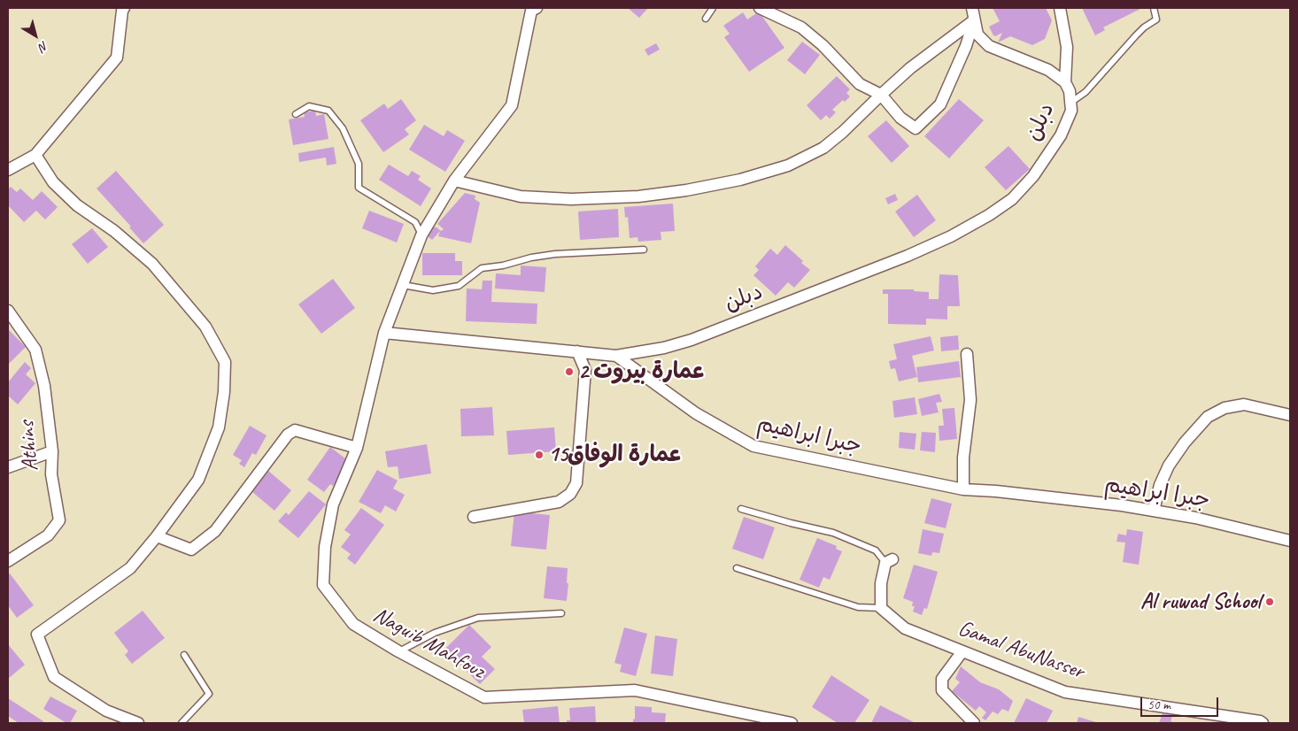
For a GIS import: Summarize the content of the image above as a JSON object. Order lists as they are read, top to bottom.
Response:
{
  "streets": {
    "street": [
      "دبلن",
      "جبرا ابراهيم",
      "Athins",
      "Naguib Mahfouz",
      "Gamal AbuNasser"
    ]
  },
  "crossings": [
    ["دبلن", "جبرا ابراهيم"],
    ["دبلن", "Naguib Mahfouz"]
  ],
  "places": ["عمارة بيروت 2", "عمارة الوفاق15", "Al ruwad School"],
  "scale_bar": "50 m",
  "north": "bottom right"
}
